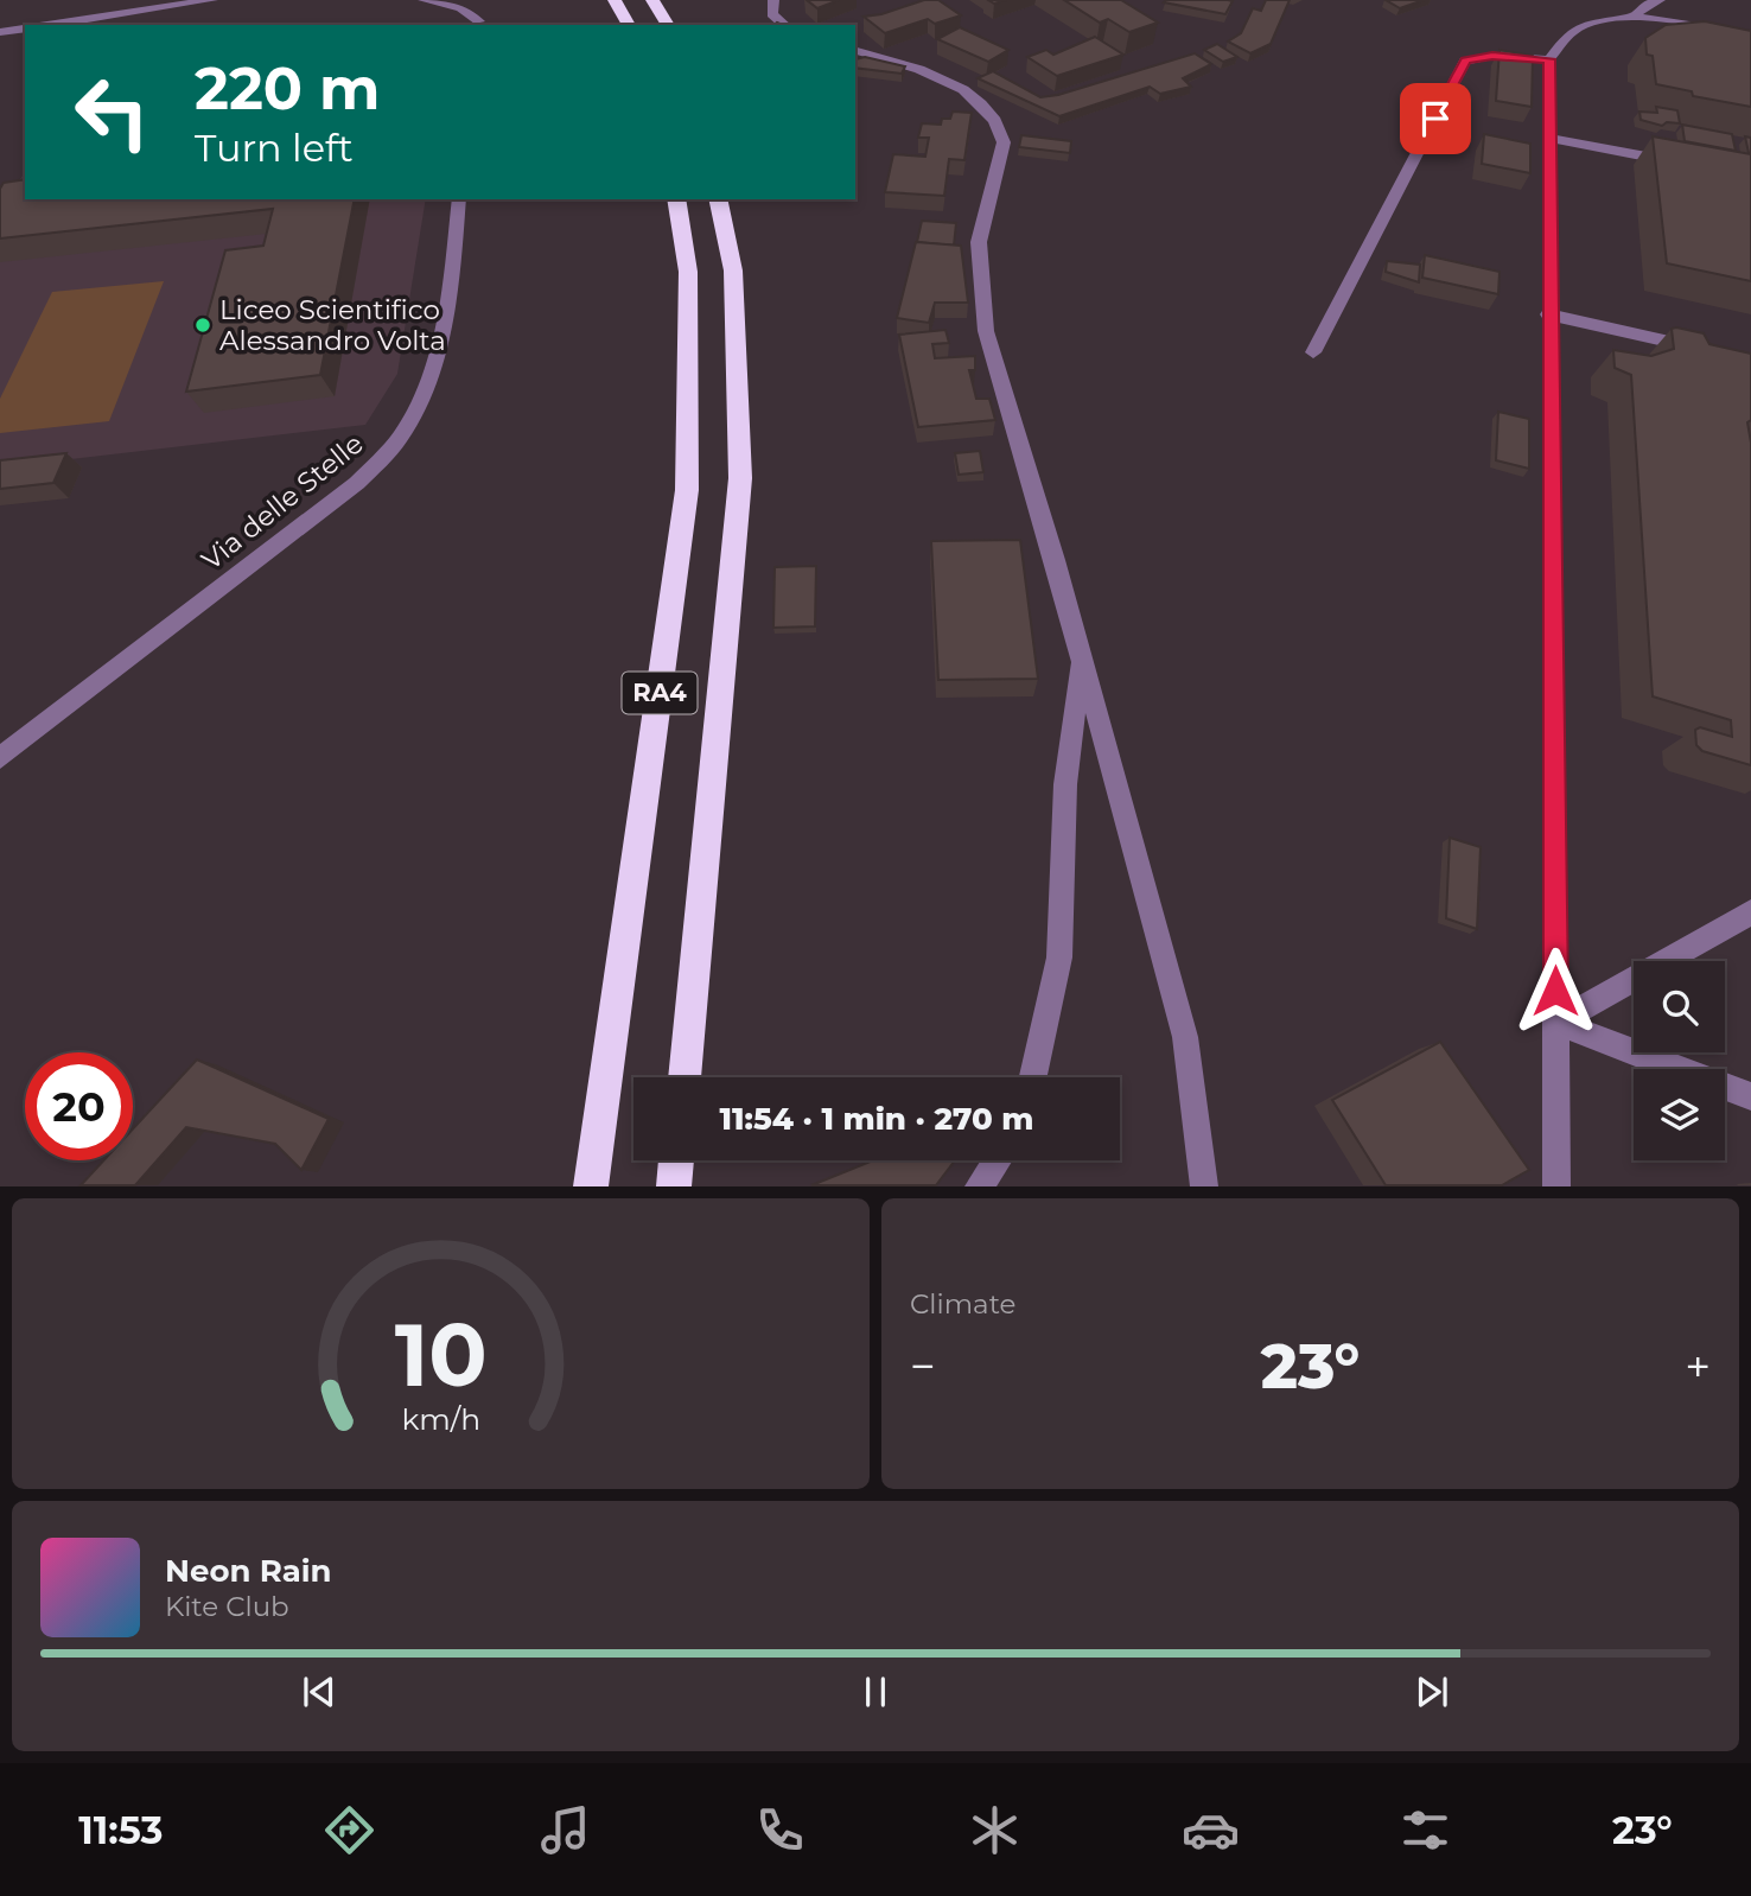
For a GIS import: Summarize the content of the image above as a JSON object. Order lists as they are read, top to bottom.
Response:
{
  "streets": {
    "highway": ["RA4"],
    "street": ["Via delle Stelle"]
  },
  "places": ["Liceo Scientifico Alessandro Volta"],
  "page": {
    "turn": ["220 m", "Turn left"],
    "limit": "20",
    "trip": "11:54 · 1 min · 270 m",
    "tile": "Climate",
    "heat": ["−", "23°", "+"],
    "song": ["Neon Rain", "Kite Club"],
    "tabs": ["11:53", "23°"],
    "gauge": ["10", "km/h"]
  }
}
